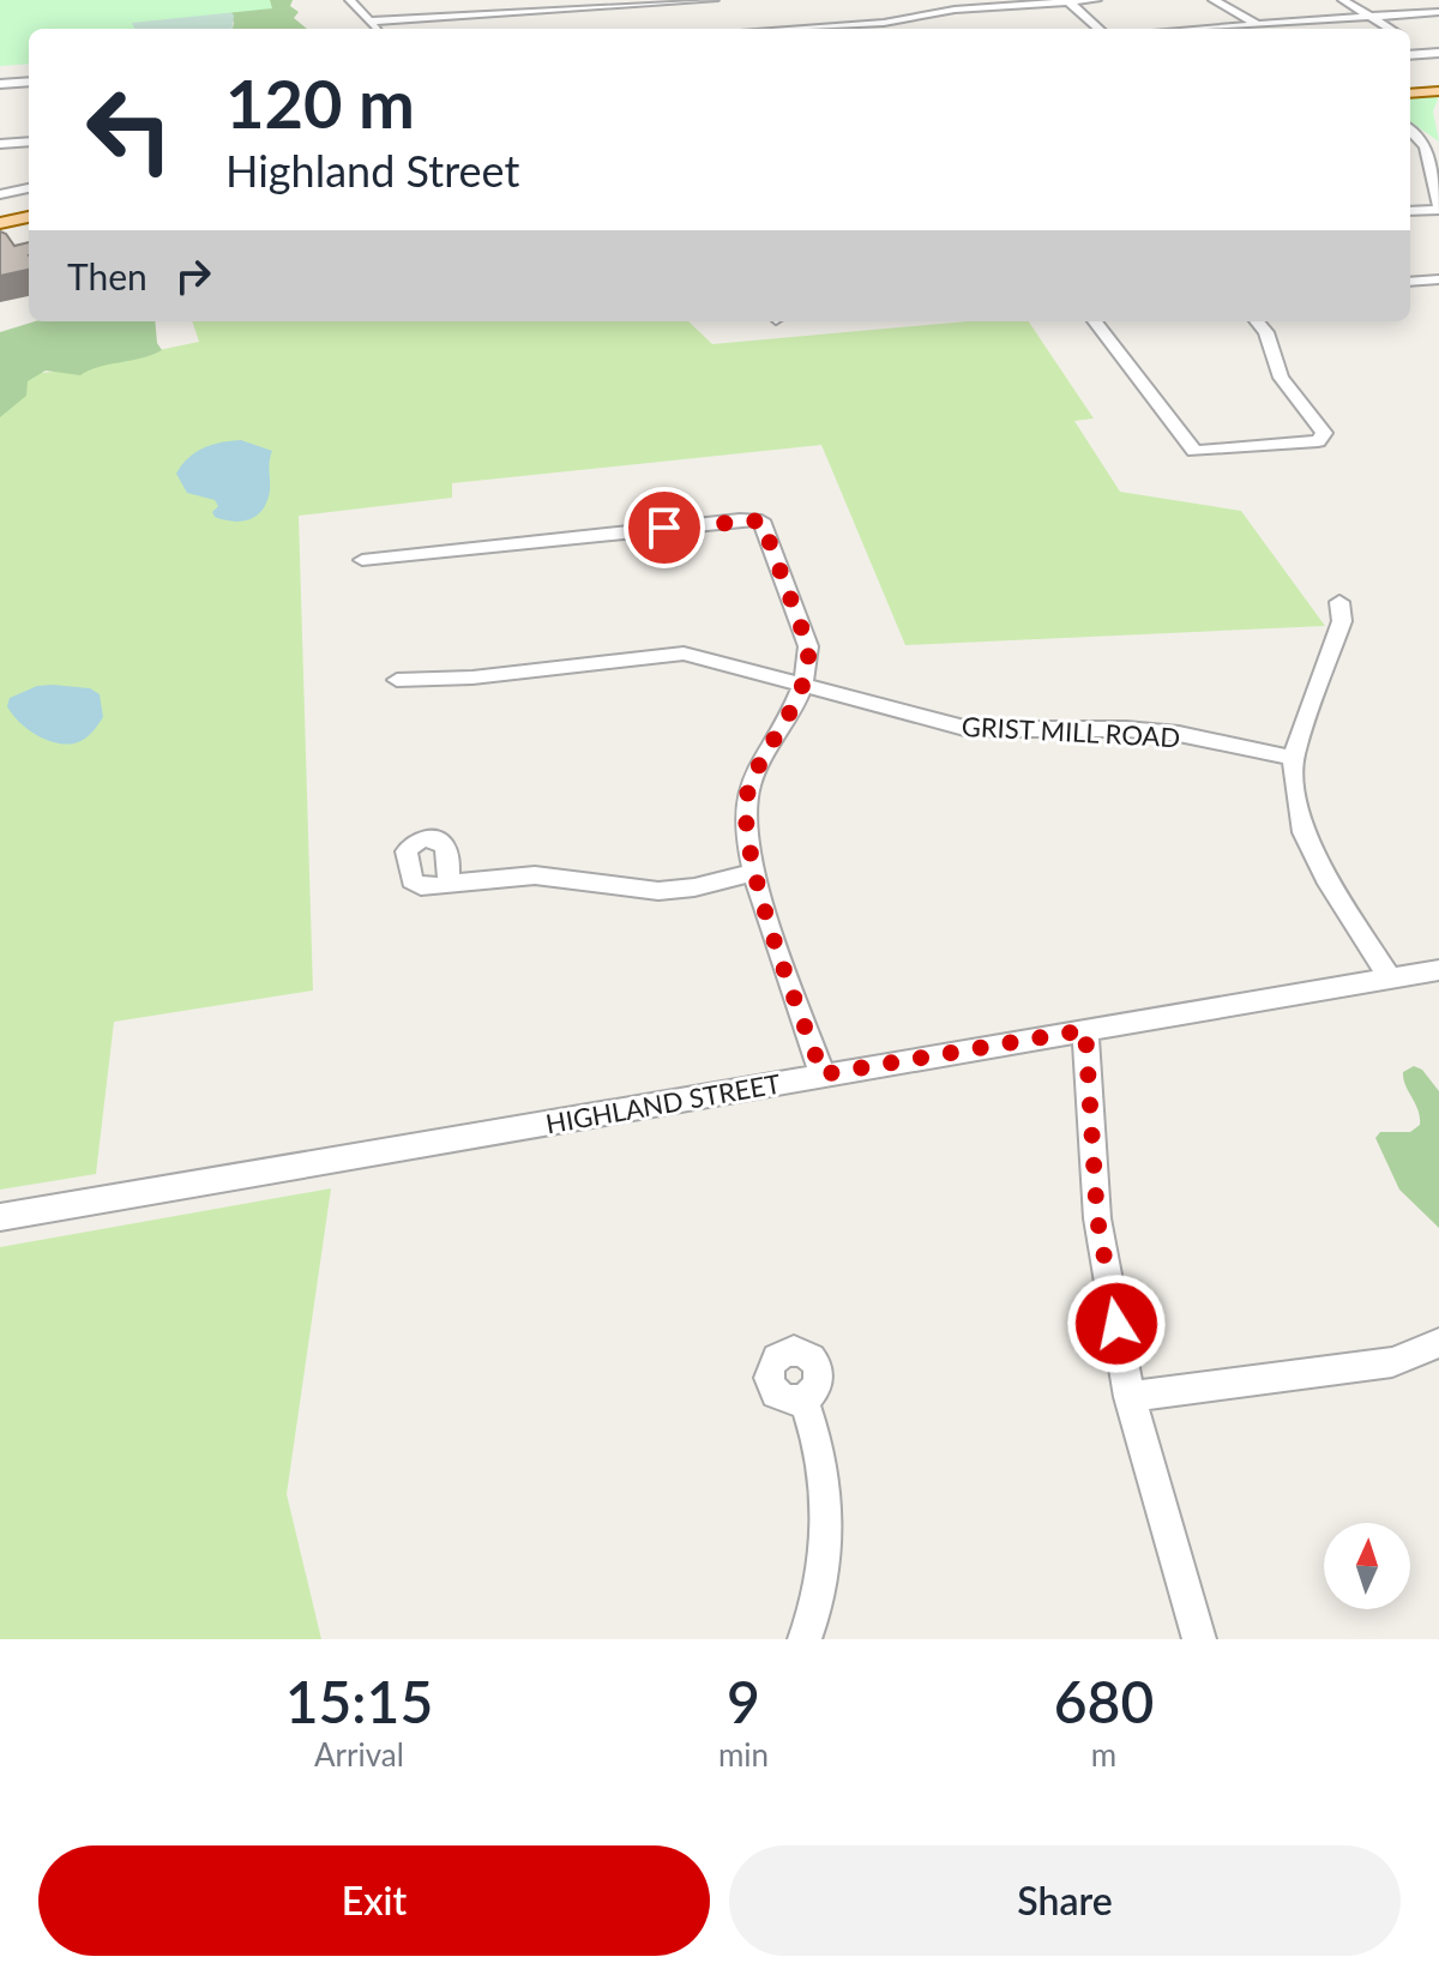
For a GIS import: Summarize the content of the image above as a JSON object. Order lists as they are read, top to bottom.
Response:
{
  "streets": {
    "street": ["GRIST MILL ROAD", "HIGHLAND STREET"]
  },
  "north": "top",
  "page": {
    "turn": ["120 m", "Highland Street"],
    "then": "Then",
    "eta": [
      "15:15",
      "Arrival",
      "9",
      "min",
      "680",
      "m"
    ],
    "buttons": ["Exit", "Share"]
  }
}
